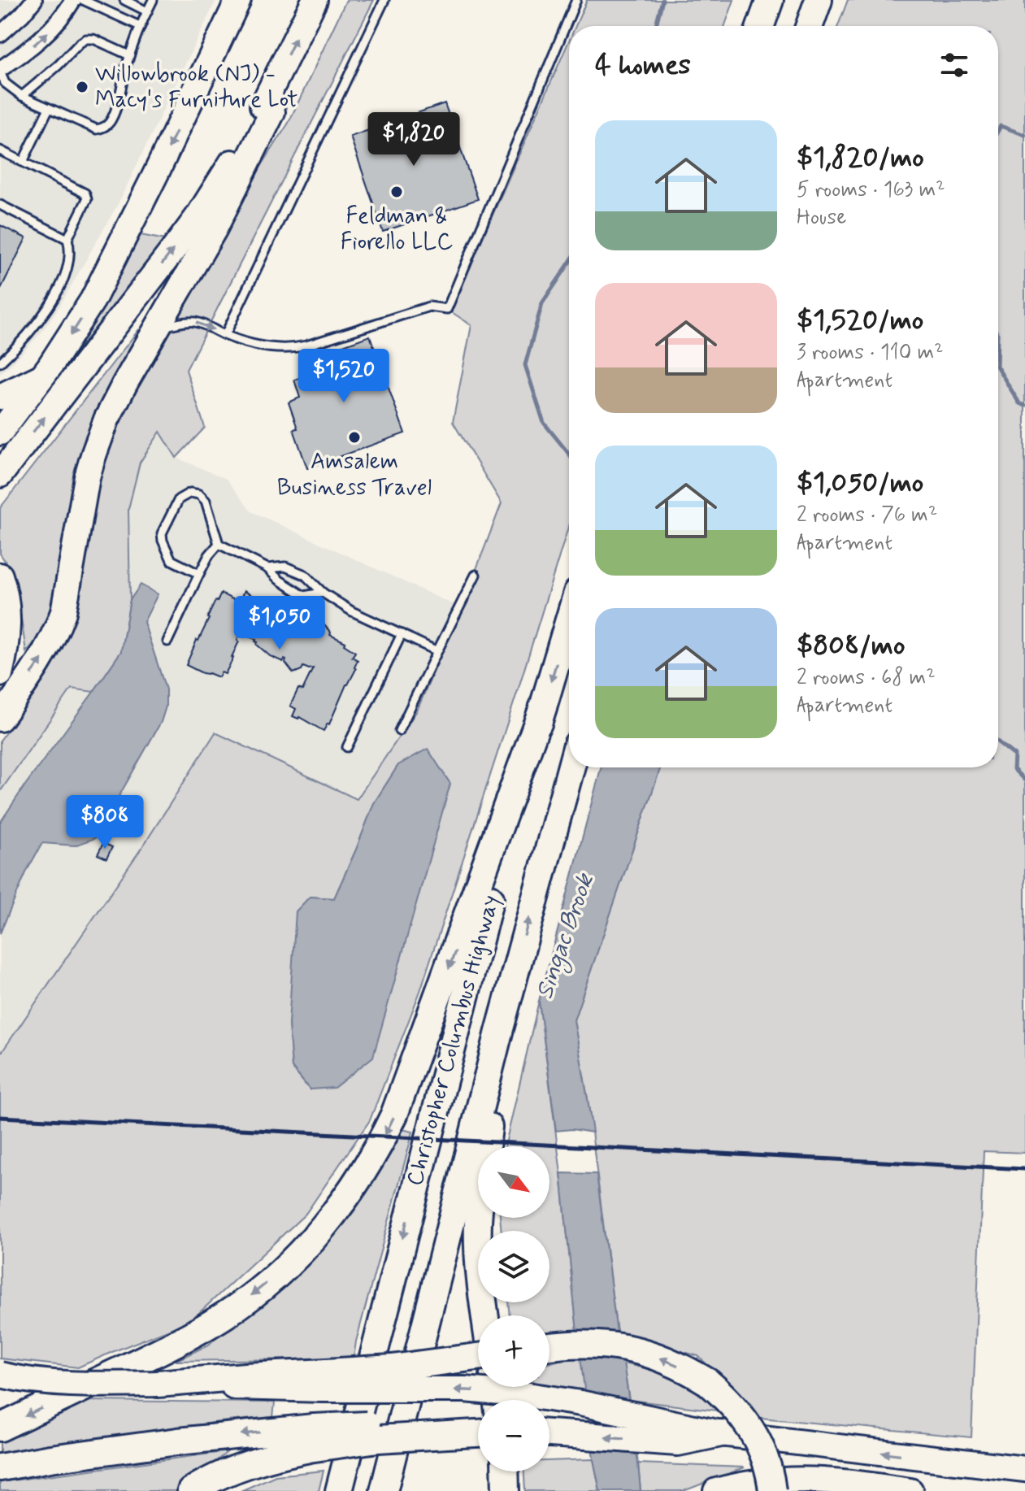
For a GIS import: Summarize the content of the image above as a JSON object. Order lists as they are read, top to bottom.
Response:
{
  "streets": {
    "highway": ["Christopher Columbus Highway"]
  },
  "water": ["Singac Brook"],
  "places": ["Willowbrook (NJ) - Macy's Furniture Lot", "Feldman & Fiorello LLC", "Amsalem Business Travel"],
  "north": "bottom right",
  "page": {
    "heading": "4 homes",
    "list": [
      {
        "name": "$1,820/mo",
        "note": "5 rooms · 163 m² · House"
      },
      {
        "name": "$1,520/mo",
        "note": "3 rooms · 110 m² · Apartment"
      },
      {
        "name": "$1,050/mo",
        "note": "2 rooms · 76 m² · Apartment"
      },
      {
        "name": "$808/mo",
        "note": "2 rooms · 68 m² · Apartment"
      }
    ],
    "price": [
      "$1,820",
      "$1,520",
      "$1,050",
      "$808"
    ],
    "map_buttons": ["+", "−"]
  }
}
